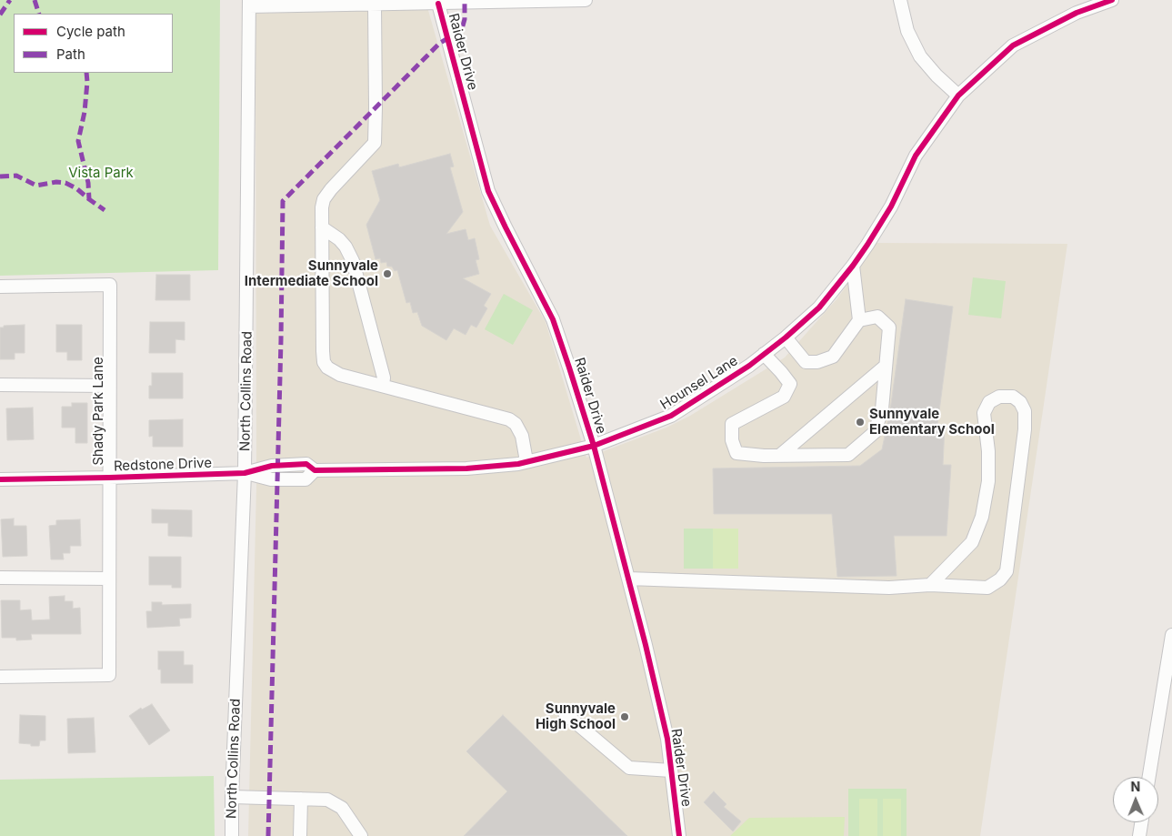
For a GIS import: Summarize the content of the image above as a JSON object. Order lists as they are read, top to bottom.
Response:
{
  "streets": {
    "street": [
      "Raider Drive",
      "Hounsel Lane",
      "North Collins Road",
      "Shady Park Lane",
      "Redstone Drive"
    ]
  },
  "crossings": [
    ["Raider Drive", "Hounsel Lane"],
    ["Hounsel Lane", "North Collins Road"],
    ["Hounsel Lane", "Redstone Drive"],
    ["North Collins Road", "Redstone Drive"],
    ["Shady Park Lane", "Redstone Drive"]
  ],
  "parks": ["Vista Park"],
  "places": ["Sunnyvale Intermediate School", "Sunnyvale Elementary School", "Sunnyvale High School"],
  "legend": ["Cycle path", "Path"],
  "north": "top"
}
